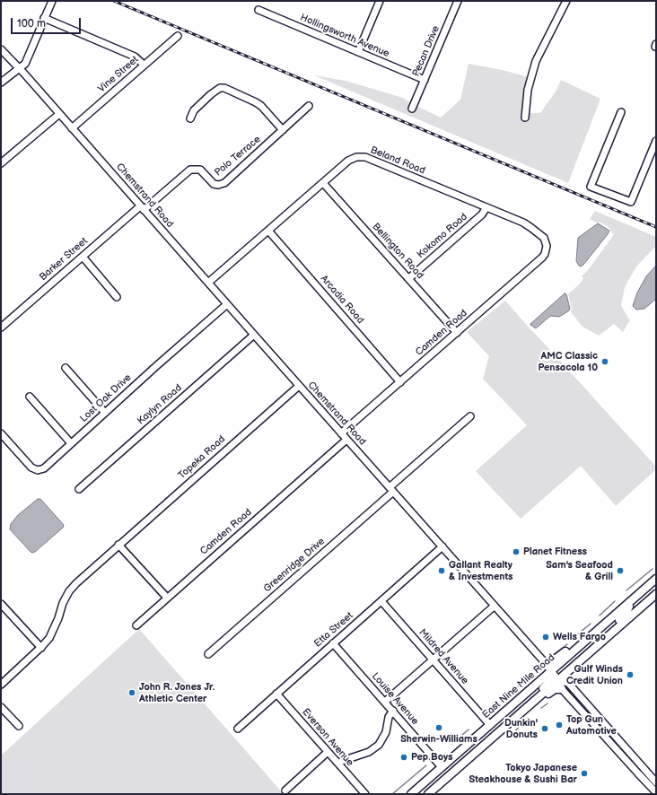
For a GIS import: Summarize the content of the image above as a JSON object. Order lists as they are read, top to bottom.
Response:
{
  "streets": {
    "main road": ["East Nine Mile Road"],
    "street": [
      "Hollingsworth Avenue",
      "Pecan Drive",
      "Vine Street",
      "Polo Terrace",
      "Beland Road",
      "Chemstrand Road",
      "Kokomo Road",
      "Bellington Road",
      "Barker Street",
      "Arcadia Road",
      "Camden Road",
      "Lost Oak Drive",
      "Kaylyn Road",
      "Topeka Road",
      "Greenridge Drive",
      "Etta Street",
      "Mildred Avenue",
      "Louise Avenue",
      "Everson Avenue"
    ]
  },
  "crossings": [
    ["Hollingsworth Avenue", "Pecan Drive"],
    ["Vine Street", "Chemstrand Road"],
    ["Polo Terrace", "Chemstrand Road"],
    ["Polo Terrace", "Barker Street"],
    ["Beland Road", "Chemstrand Road"],
    ["Beland Road", "Kokomo Road"],
    ["Beland Road", "Bellington Road"],
    ["Beland Road", "Arcadia Road"],
    ["Beland Road", "Camden Road"],
    ["Chemstrand Road", "Barker Street"],
    ["Chemstrand Road", "Camden Road"],
    ["Chemstrand Road", "Lost Oak Drive"],
    ["Chemstrand Road", "Kaylyn Road"],
    ["Chemstrand Road", "Topeka Road"],
    ["Chemstrand Road", "Greenridge Drive"],
    ["Chemstrand Road", "Etta Street"],
    ["Chemstrand Road", "East Nine Mile Road"],
    ["Kokomo Road", "Bellington Road"],
    ["Bellington Road", "Camden Road"],
    ["Arcadia Road", "Camden Road"],
    ["Etta Street", "Mildred Avenue"],
    ["Etta Street", "Louise Avenue"],
    ["Etta Street", "Everson Avenue"],
    ["Mildred Avenue", "East Nine Mile Road"],
    ["East Nine Mile Road", "Louise Avenue"]
  ],
  "places": [
    "AMC Classic Pensacola 10",
    "Planet Fitness",
    "Gallant Realty & Investments",
    "Sam's Seafood & Grill",
    "Wells Fargo",
    "Gulf Winds Credit Union",
    "John R. Jones Jr. Athletic Center",
    "Top Gun Automotive",
    "Sherwin-Williams",
    "Dunkin' Donuts",
    "Pep Boys",
    "Tokyo Japanese Steakhouse & Sushi Bar"
  ],
  "scale_bar": "100 m"
}
